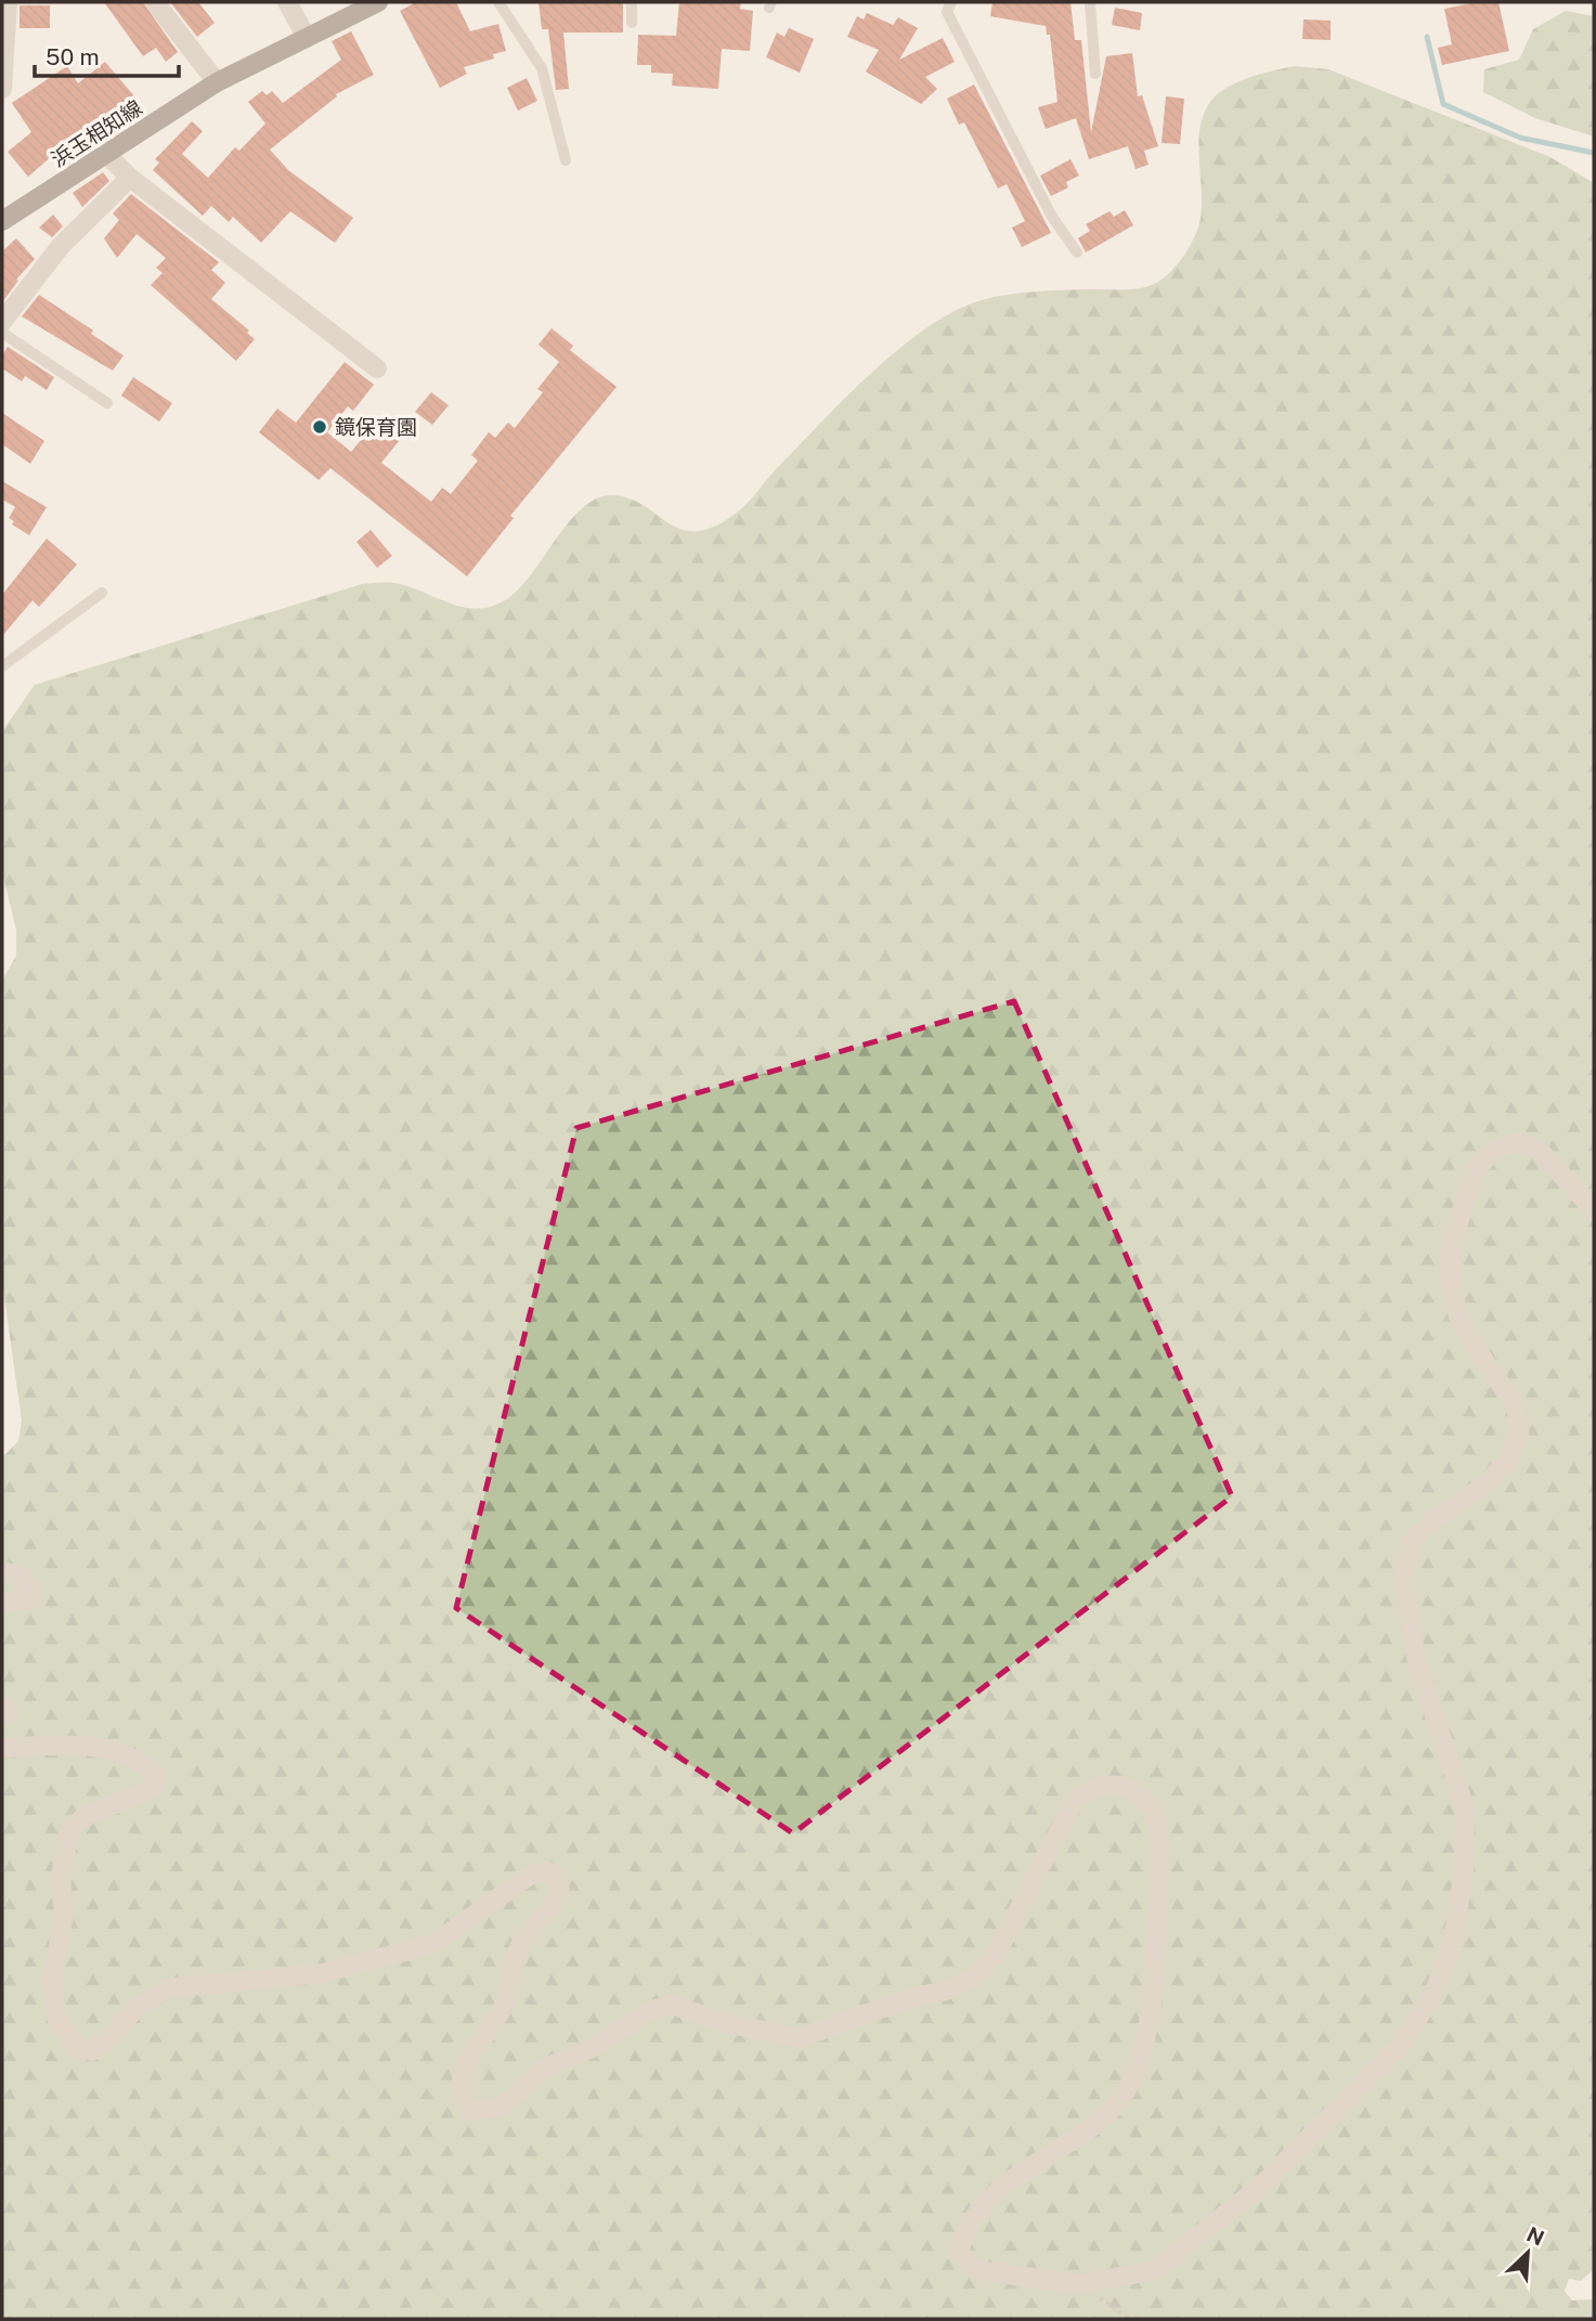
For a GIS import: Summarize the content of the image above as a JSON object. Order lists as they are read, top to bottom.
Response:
{
  "streets": {
    "main road": ["浜玉相知線"]
  },
  "places": ["鏡保育園"],
  "scale_bar": "50 m",
  "north": "top right"
}
